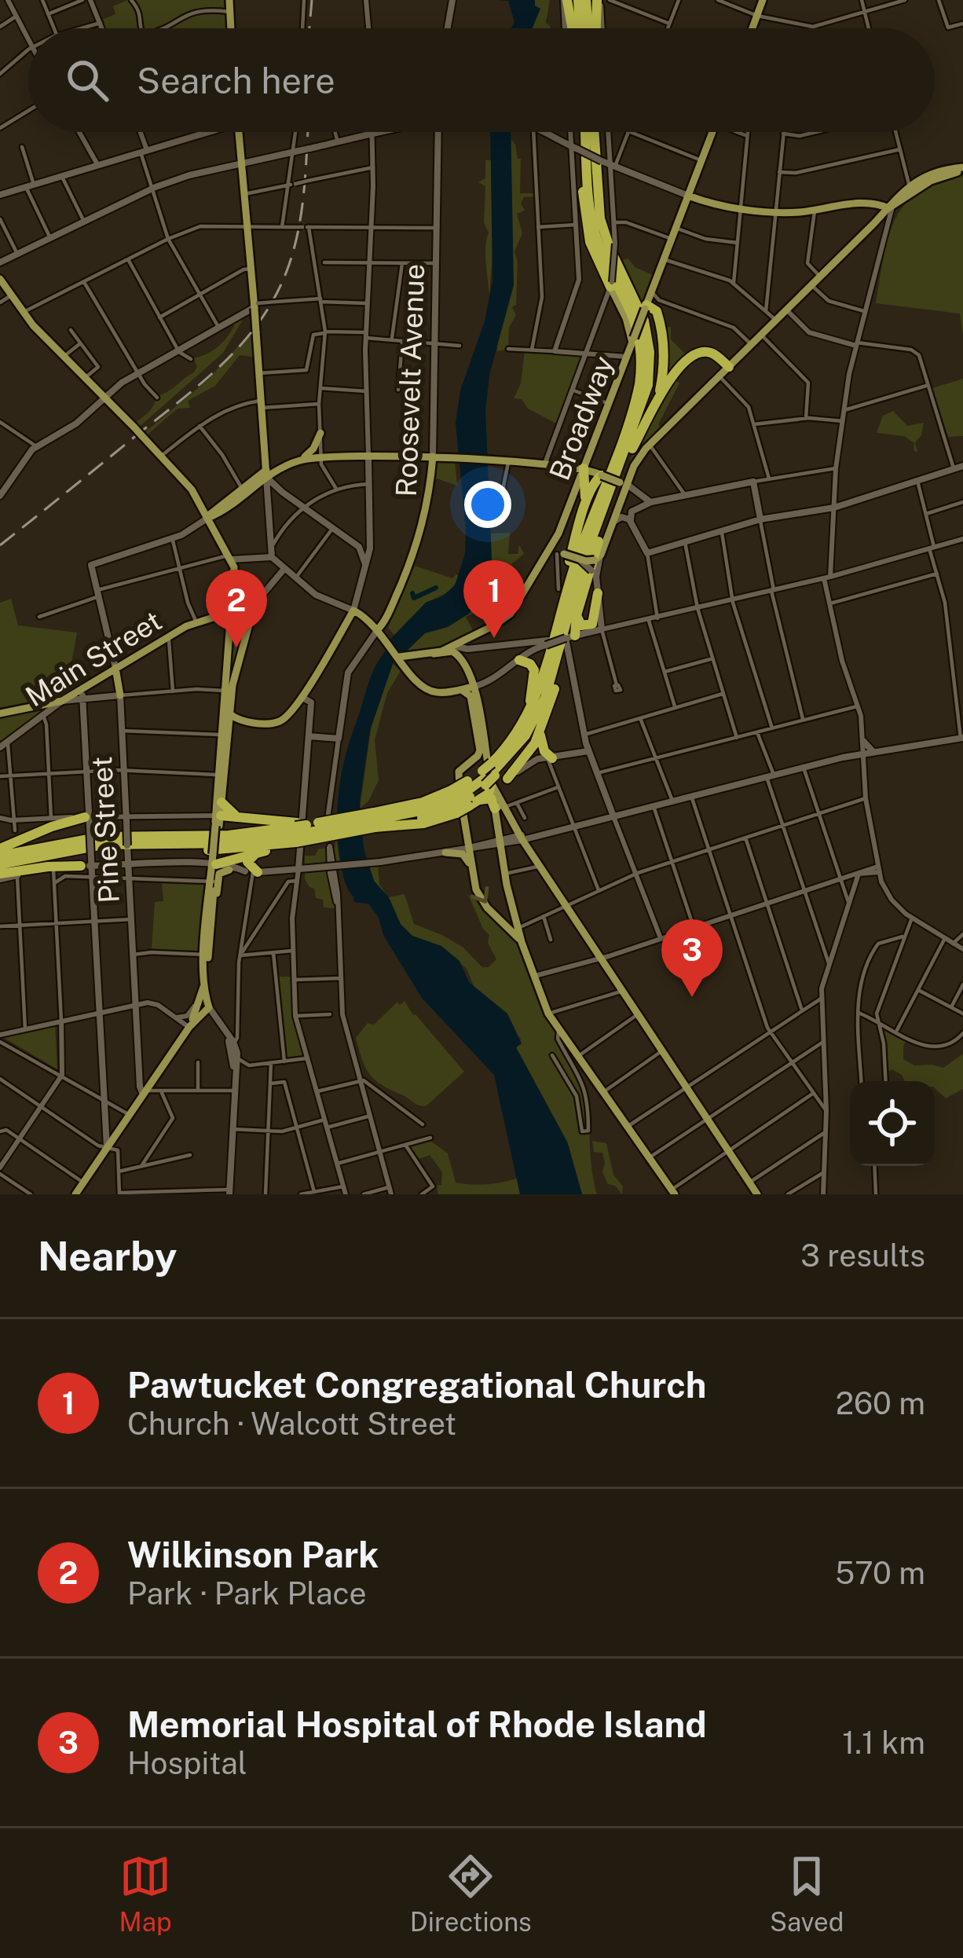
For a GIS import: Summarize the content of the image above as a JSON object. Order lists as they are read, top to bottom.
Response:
{
  "streets": {
    "main road": [
      "Roosevelt Avenue",
      "Broadway",
      "Main Street",
      "Pine Street"
    ]
  },
  "crossings": [
    ["Main Street", "Pine Street"]
  ],
  "page": {
    "search": "Search here",
    "pins": ["1", "2", "3"],
    "heading": ["Nearby", "3 results"],
    "list": [
      {
        "mark": "1",
        "name": "Pawtucket Congregational Church",
        "note": "Church · Walcott Street",
        "value": "260 m"
      },
      {
        "mark": "2",
        "name": "Wilkinson Park",
        "note": "Park · Park Place",
        "value": "570 m"
      },
      {
        "mark": "3",
        "name": "Memorial Hospital of Rhode Island",
        "note": "Hospital",
        "value": "1.1 km"
      }
    ],
    "nav": ["Map", "Directions", "Saved"]
  }
}
